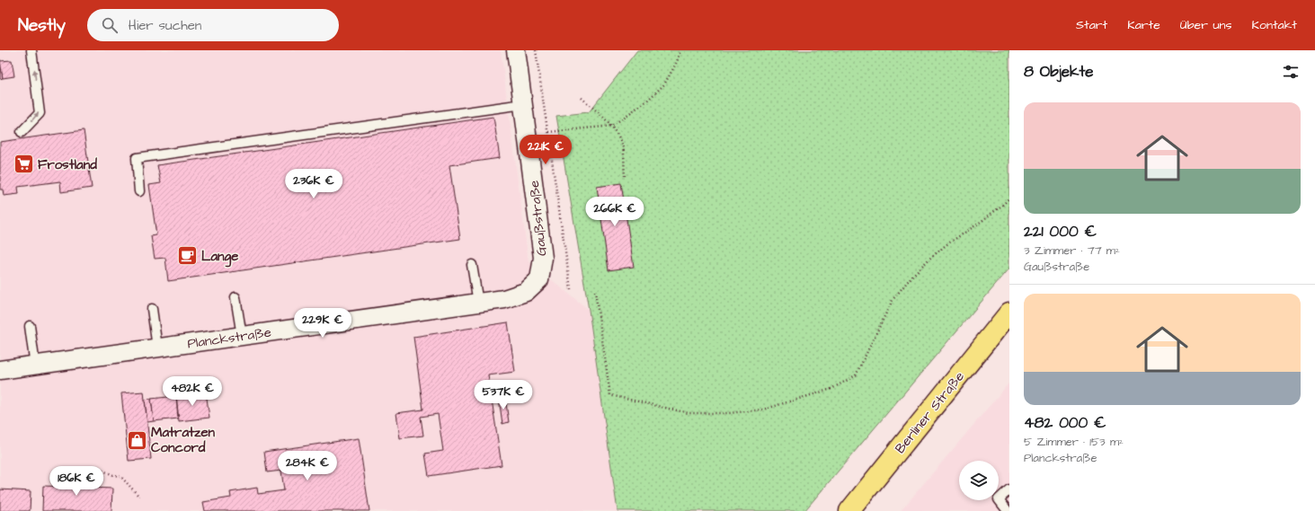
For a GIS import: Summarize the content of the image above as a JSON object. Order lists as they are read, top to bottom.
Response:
{
  "streets": {
    "main road": ["Berliner Straße"],
    "street": ["Gaußstraße", "Planckstraße"]
  },
  "crossings": [
    ["Gaußstraße", "Planckstraße"]
  ],
  "places": {
    "supermarket": ["Frostland"],
    "cafe": ["Lange"],
    "shop": ["Matratzen Concord"]
  },
  "page": {
    "header": "Nestly",
    "search": "Hier suchen",
    "nav": [
      "Start",
      "Karte",
      "Über uns",
      "Kontakt"
    ],
    "heading": "8 Objekte",
    "list": [
      {
        "name": "221 000 €",
        "note": "3 Zimmer · 77 m² · Gaußstraße"
      },
      {
        "name": "482 000 €",
        "note": "5 Zimmer · 153 m² · Planckstraße"
      }
    ],
    "price": [
      "221K €",
      "236K €",
      "266K €",
      "229K €",
      "482K €",
      "537K €",
      "284K €",
      "186K €"
    ]
  }
}
